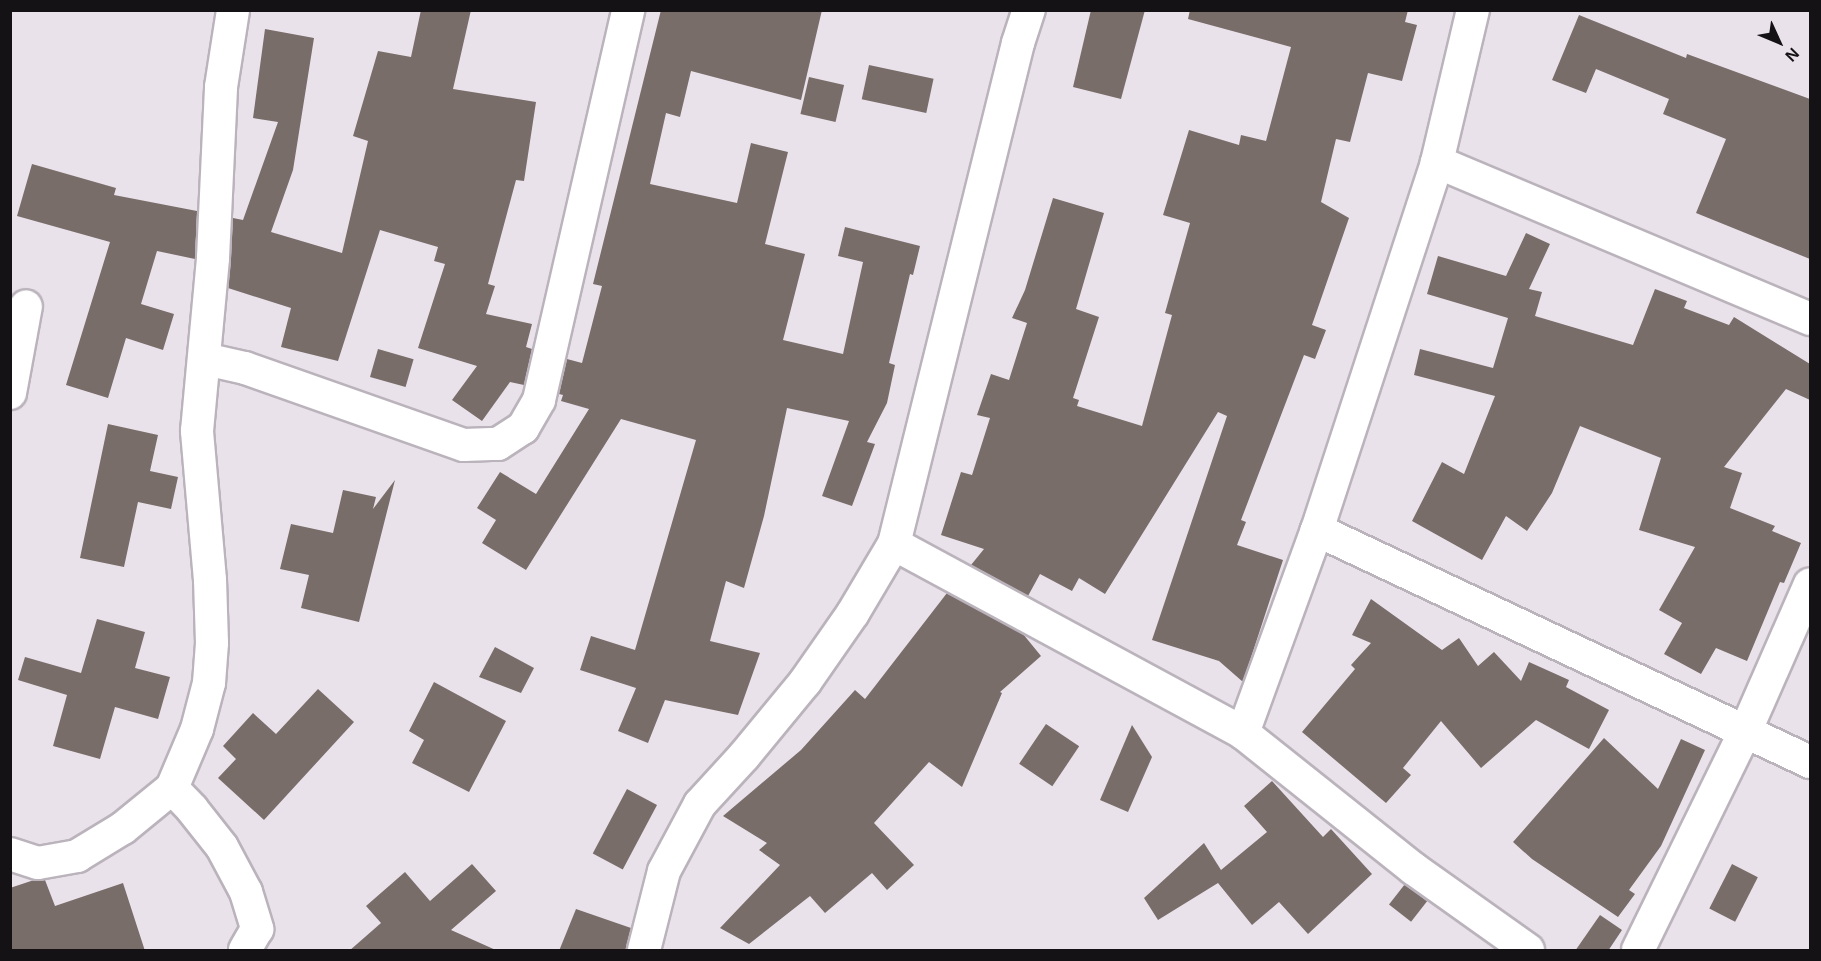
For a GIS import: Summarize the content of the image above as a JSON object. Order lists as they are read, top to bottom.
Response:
{
  "north": "bottom right"
}
